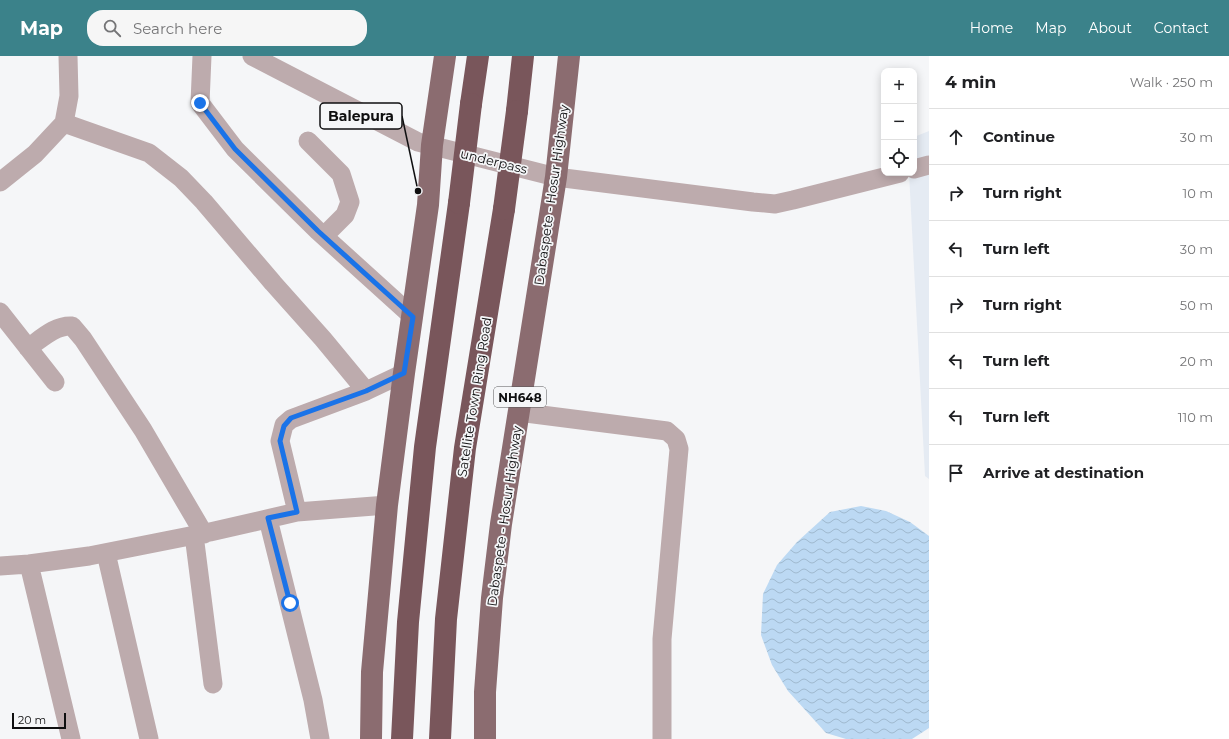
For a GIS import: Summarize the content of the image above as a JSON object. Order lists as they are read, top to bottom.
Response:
{
  "streets": {
    "highway": ["Satellite Town Ring Road", "NH648"],
    "main road": ["Dabaspete - Hosur Highway"],
    "street": ["underpass"]
  },
  "crossings": [
    ["underpass", "Dabaspete - Hosur Highway"]
  ],
  "places": ["Balepura"],
  "scale_bar": "20 m",
  "page": {
    "header": "Map",
    "search": "Search here",
    "nav": [
      "Home",
      "Map",
      "About",
      "Contact"
    ],
    "heading": ["4 min", "Walk · 250 m"],
    "map_buttons": ["+", "−"],
    "list": [
      ["Continue", "30 m"],
      ["Turn right", "10 m"],
      ["Turn left", "30 m"],
      ["Turn right", "50 m"],
      ["Turn left", "20 m"],
      ["Turn left", "110 m"],
      "Arrive at destination"
    ],
    "scale": "20 m"
  }
}
